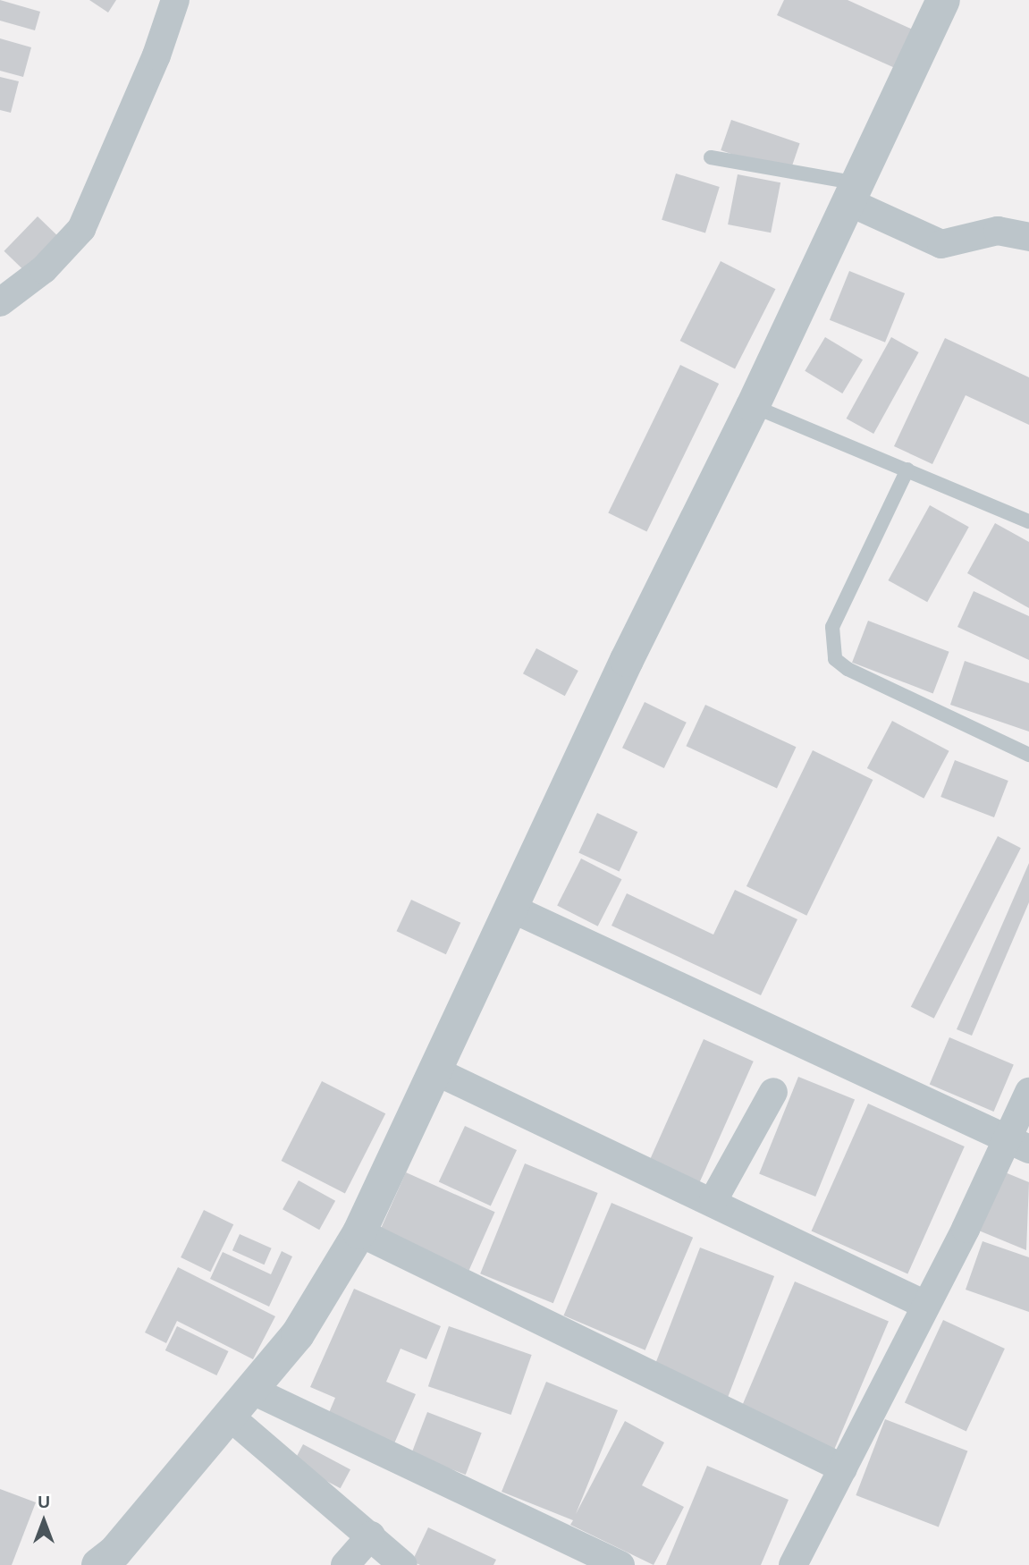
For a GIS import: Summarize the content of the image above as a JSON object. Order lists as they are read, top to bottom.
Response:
{
  "north": "top"
}
